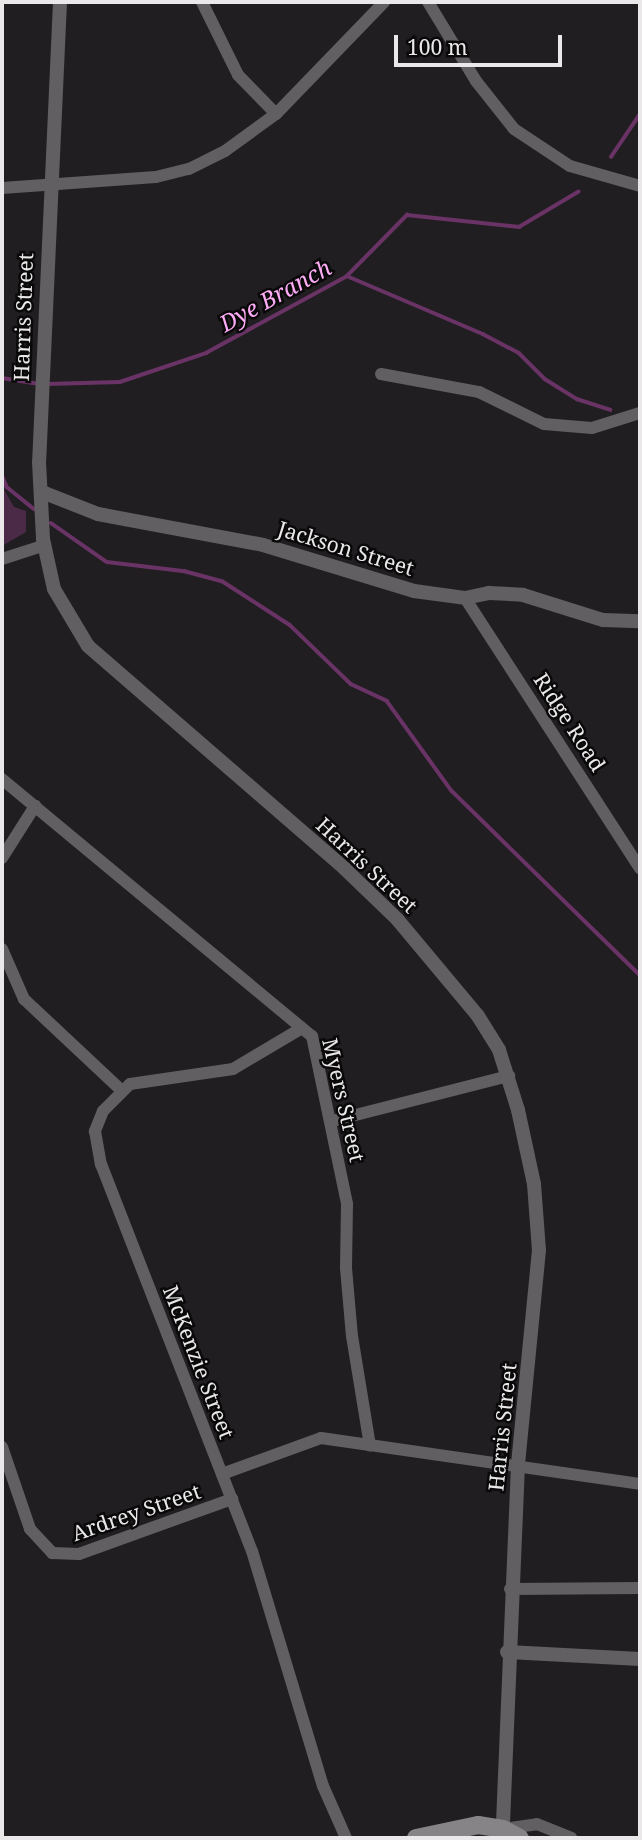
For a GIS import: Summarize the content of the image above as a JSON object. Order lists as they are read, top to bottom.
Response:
{
  "streets": {
    "street": [
      "Harris Street",
      "Jackson Street",
      "Ridge Road",
      "Myers Street",
      "McKenzie Street",
      "Ardrey Street"
    ]
  },
  "crossings": [
    ["Harris Street", "Jackson Street"],
    ["Harris Street", "Ardrey Street"],
    ["Jackson Street", "Ridge Road"],
    ["Myers Street", "Ardrey Street"],
    ["McKenzie Street", "Ardrey Street"]
  ],
  "water": ["Dye Branch"],
  "scale_bar": "100 m"
}
